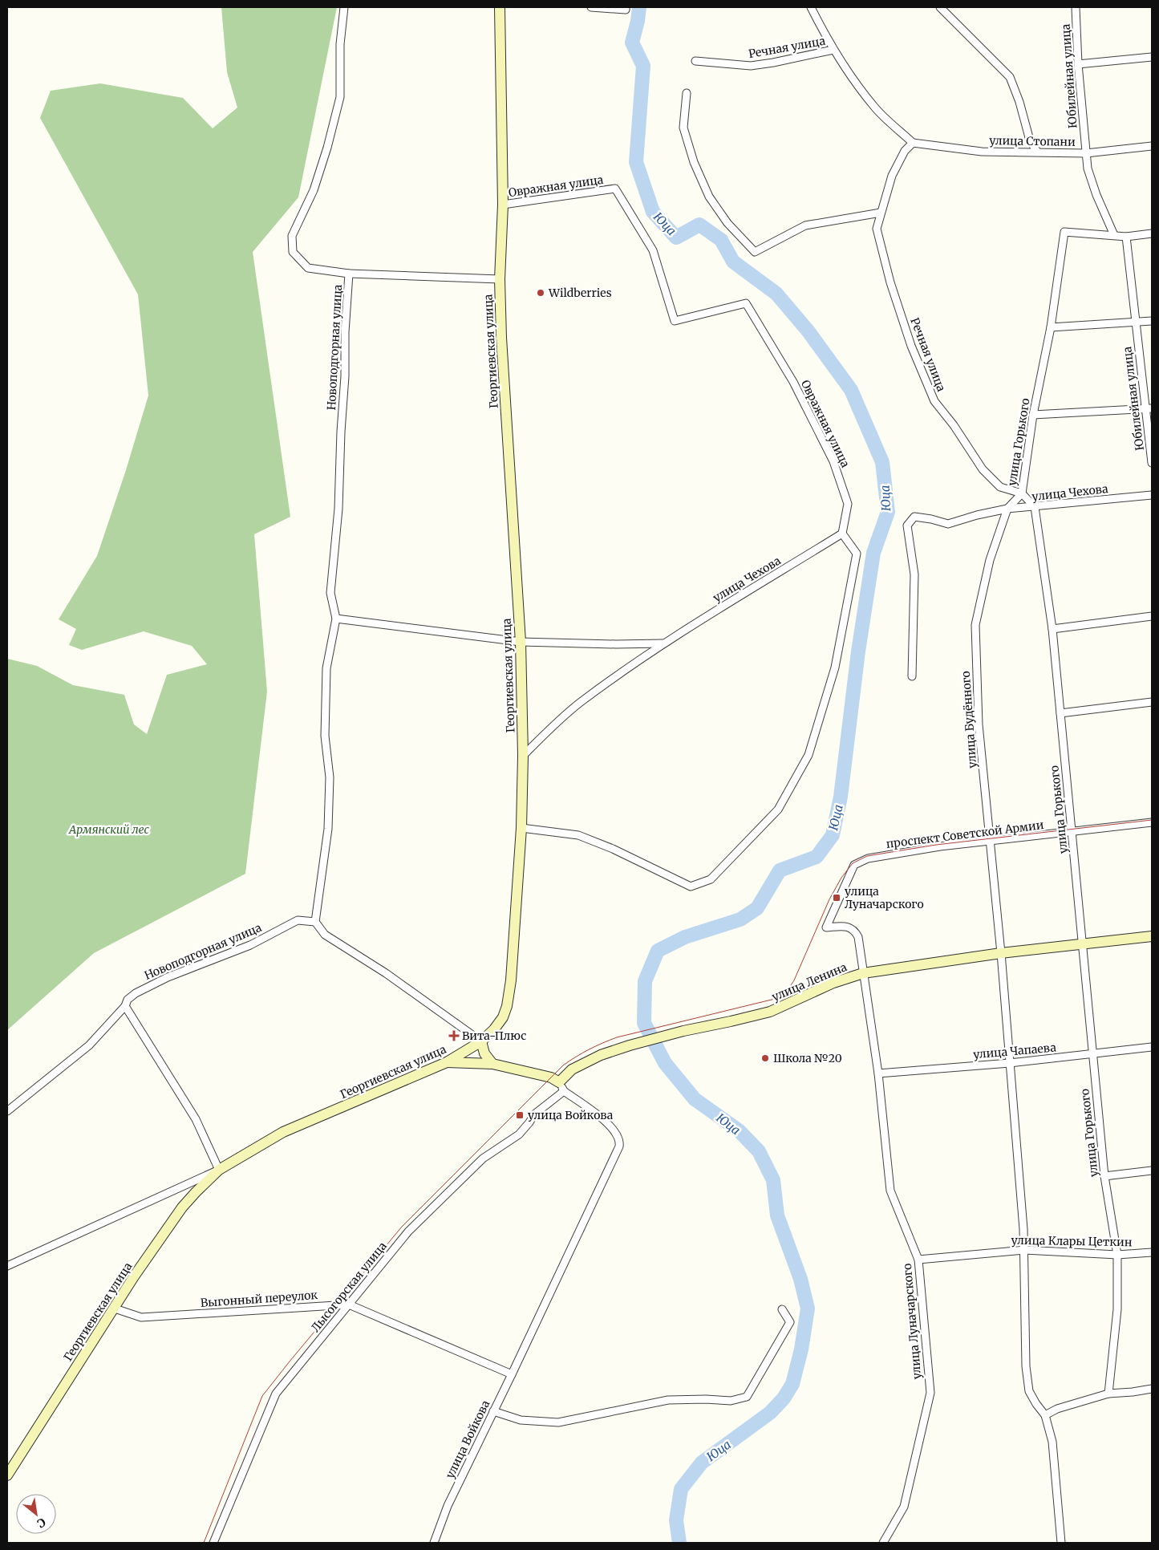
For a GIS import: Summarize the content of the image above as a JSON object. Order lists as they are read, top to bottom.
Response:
{
  "streets": {
    "main road": ["Георгиевская улица", "улица Ленина"],
    "street": [
      "Речная улица",
      "Юбилейная улица",
      "улица Стопани",
      "Овражная улица",
      "Новоподгорная улица",
      "улица Горького",
      "улица Чехова",
      "улица Будённого",
      "проспект Советской Армии",
      "улица Чапаева",
      "улица Клары Цеткин",
      "Лысогорская улица",
      "Выгонный переулок",
      "улица Луначарского",
      "улица Войкова"
    ]
  },
  "crossings": [
    ["Речная улица", "улица Стопани"],
    ["Речная улица", "улица Горького"],
    ["Речная улица", "улица Будённого"],
    ["Юбилейная улица", "улица Стопани"],
    ["Юбилейная улица", "улица Горького"],
    ["Овражная улица", "Георгиевская улица"],
    ["Овражная улица", "улица Чехова"],
    ["Георгиевская улица", "улица Чехова"],
    ["Георгиевская улица", "Выгонный переулок"],
    ["улица Горького", "улица Чехова"],
    ["улица Горького", "улица Будённого"],
    ["улица Горького", "проспект Советской Армии"],
    ["улица Горького", "улица Ленина"],
    ["улица Горького", "улица Чапаева"],
    ["улица Горького", "улица Клары Цеткин"],
    ["улица Чехова", "улица Будённого"],
    ["улица Будённого", "проспект Советской Армии"],
    ["улица Будённого", "улица Ленина"],
    ["улица Будённого", "улица Чапаева"],
    ["улица Будённого", "улица Клары Цеткин"],
    ["проспект Советской Армии", "улица Луначарского"],
    ["улица Ленина", "Лысогорская улица"],
    ["улица Ленина", "улица Луначарского"],
    ["улица Ленина", "улица Войкова"],
    ["улица Чапаева", "улица Луначарского"],
    ["улица Клары Цеткин", "улица Луначарского"],
    ["Лысогорская улица", "Выгонный переулок"],
    ["Лысогорская улица", "улица Войкова"],
    ["Выгонный переулок", "улица Войкова"]
  ],
  "water": ["Юца"],
  "parks": ["Армянский лес"],
  "places": {
    "other": ["Wildberries", "Школа №20"],
    "transit": ["улица Луначарского", "улица Войкова"],
    "health": ["Вита-Плюс"]
  },
  "north": "bottom right"
}
